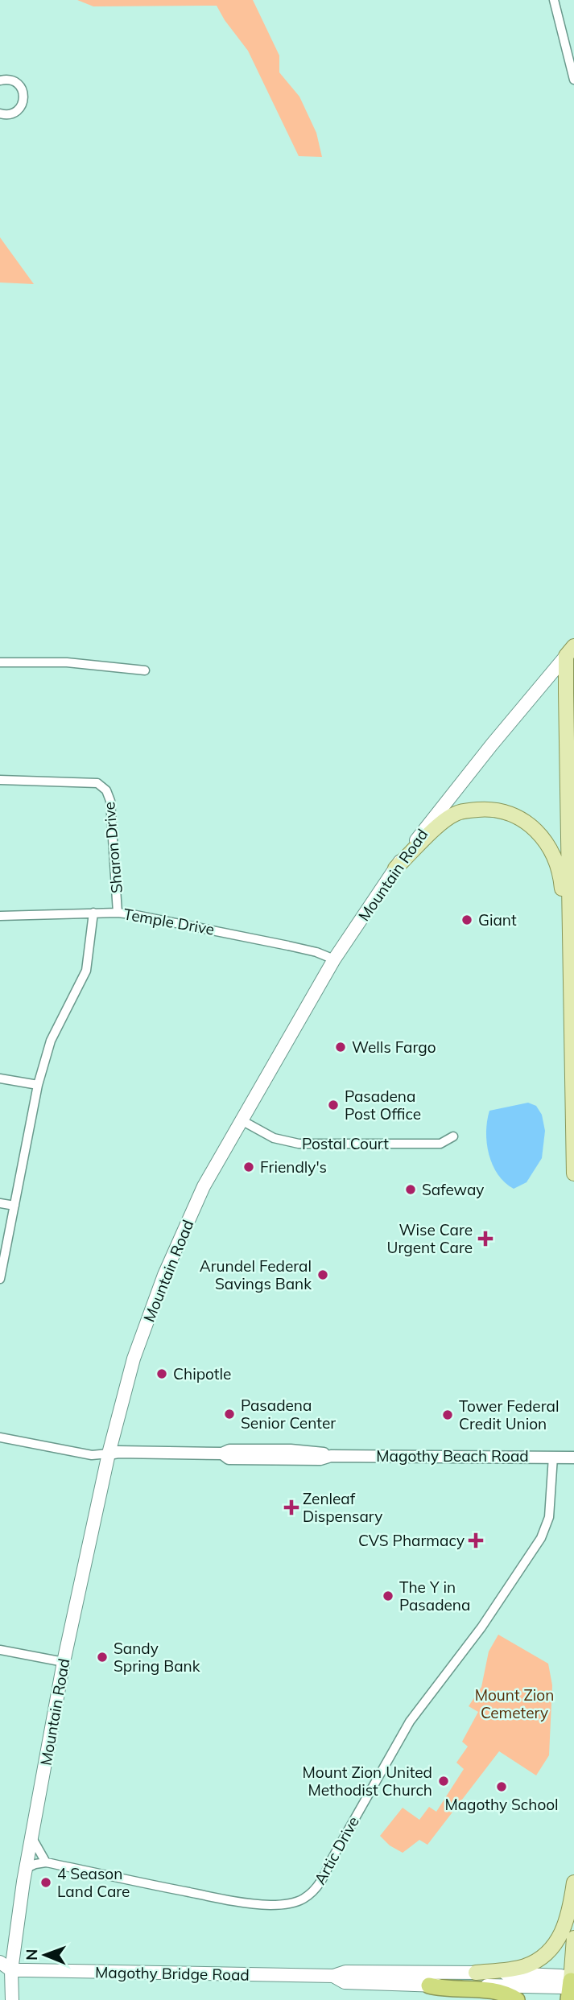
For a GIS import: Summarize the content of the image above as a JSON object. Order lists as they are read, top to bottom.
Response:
{
  "streets": {
    "main road": ["Mountain Road", "Magothy Bridge Road"],
    "street": [
      "Sharon Drive",
      "Temple Drive",
      "Postal Court",
      "Magothy Beach Road",
      "Artic Drive"
    ]
  },
  "crossings": [
    ["Sharon Drive", "Temple Drive"],
    ["Mountain Road", "Temple Drive"],
    ["Mountain Road", "Postal Court"],
    ["Mountain Road", "Magothy Beach Road"],
    ["Mountain Road", "Artic Drive"],
    ["Mountain Road", "Magothy Bridge Road"],
    ["Magothy Beach Road", "Artic Drive"]
  ],
  "parks": ["Mount Zion Cemetery"],
  "places": {
    "other": [
      "Giant",
      "Wells Fargo",
      "Pasadena Post Office",
      "Friendly's",
      "Safeway",
      "Arundel Federal Savings Bank",
      "Chipotle",
      "Pasadena Senior Center",
      "Tower Federal Credit Union",
      "The Y in Pasadena",
      "Sandy Spring Bank",
      "Mount Zion United Methodist Church",
      "Magothy School",
      "4 Season Land Care"
    ],
    "health": ["Wise Care Urgent Care", "Zenleaf Dispensary", "CVS Pharmacy"]
  },
  "north": "left"
}
